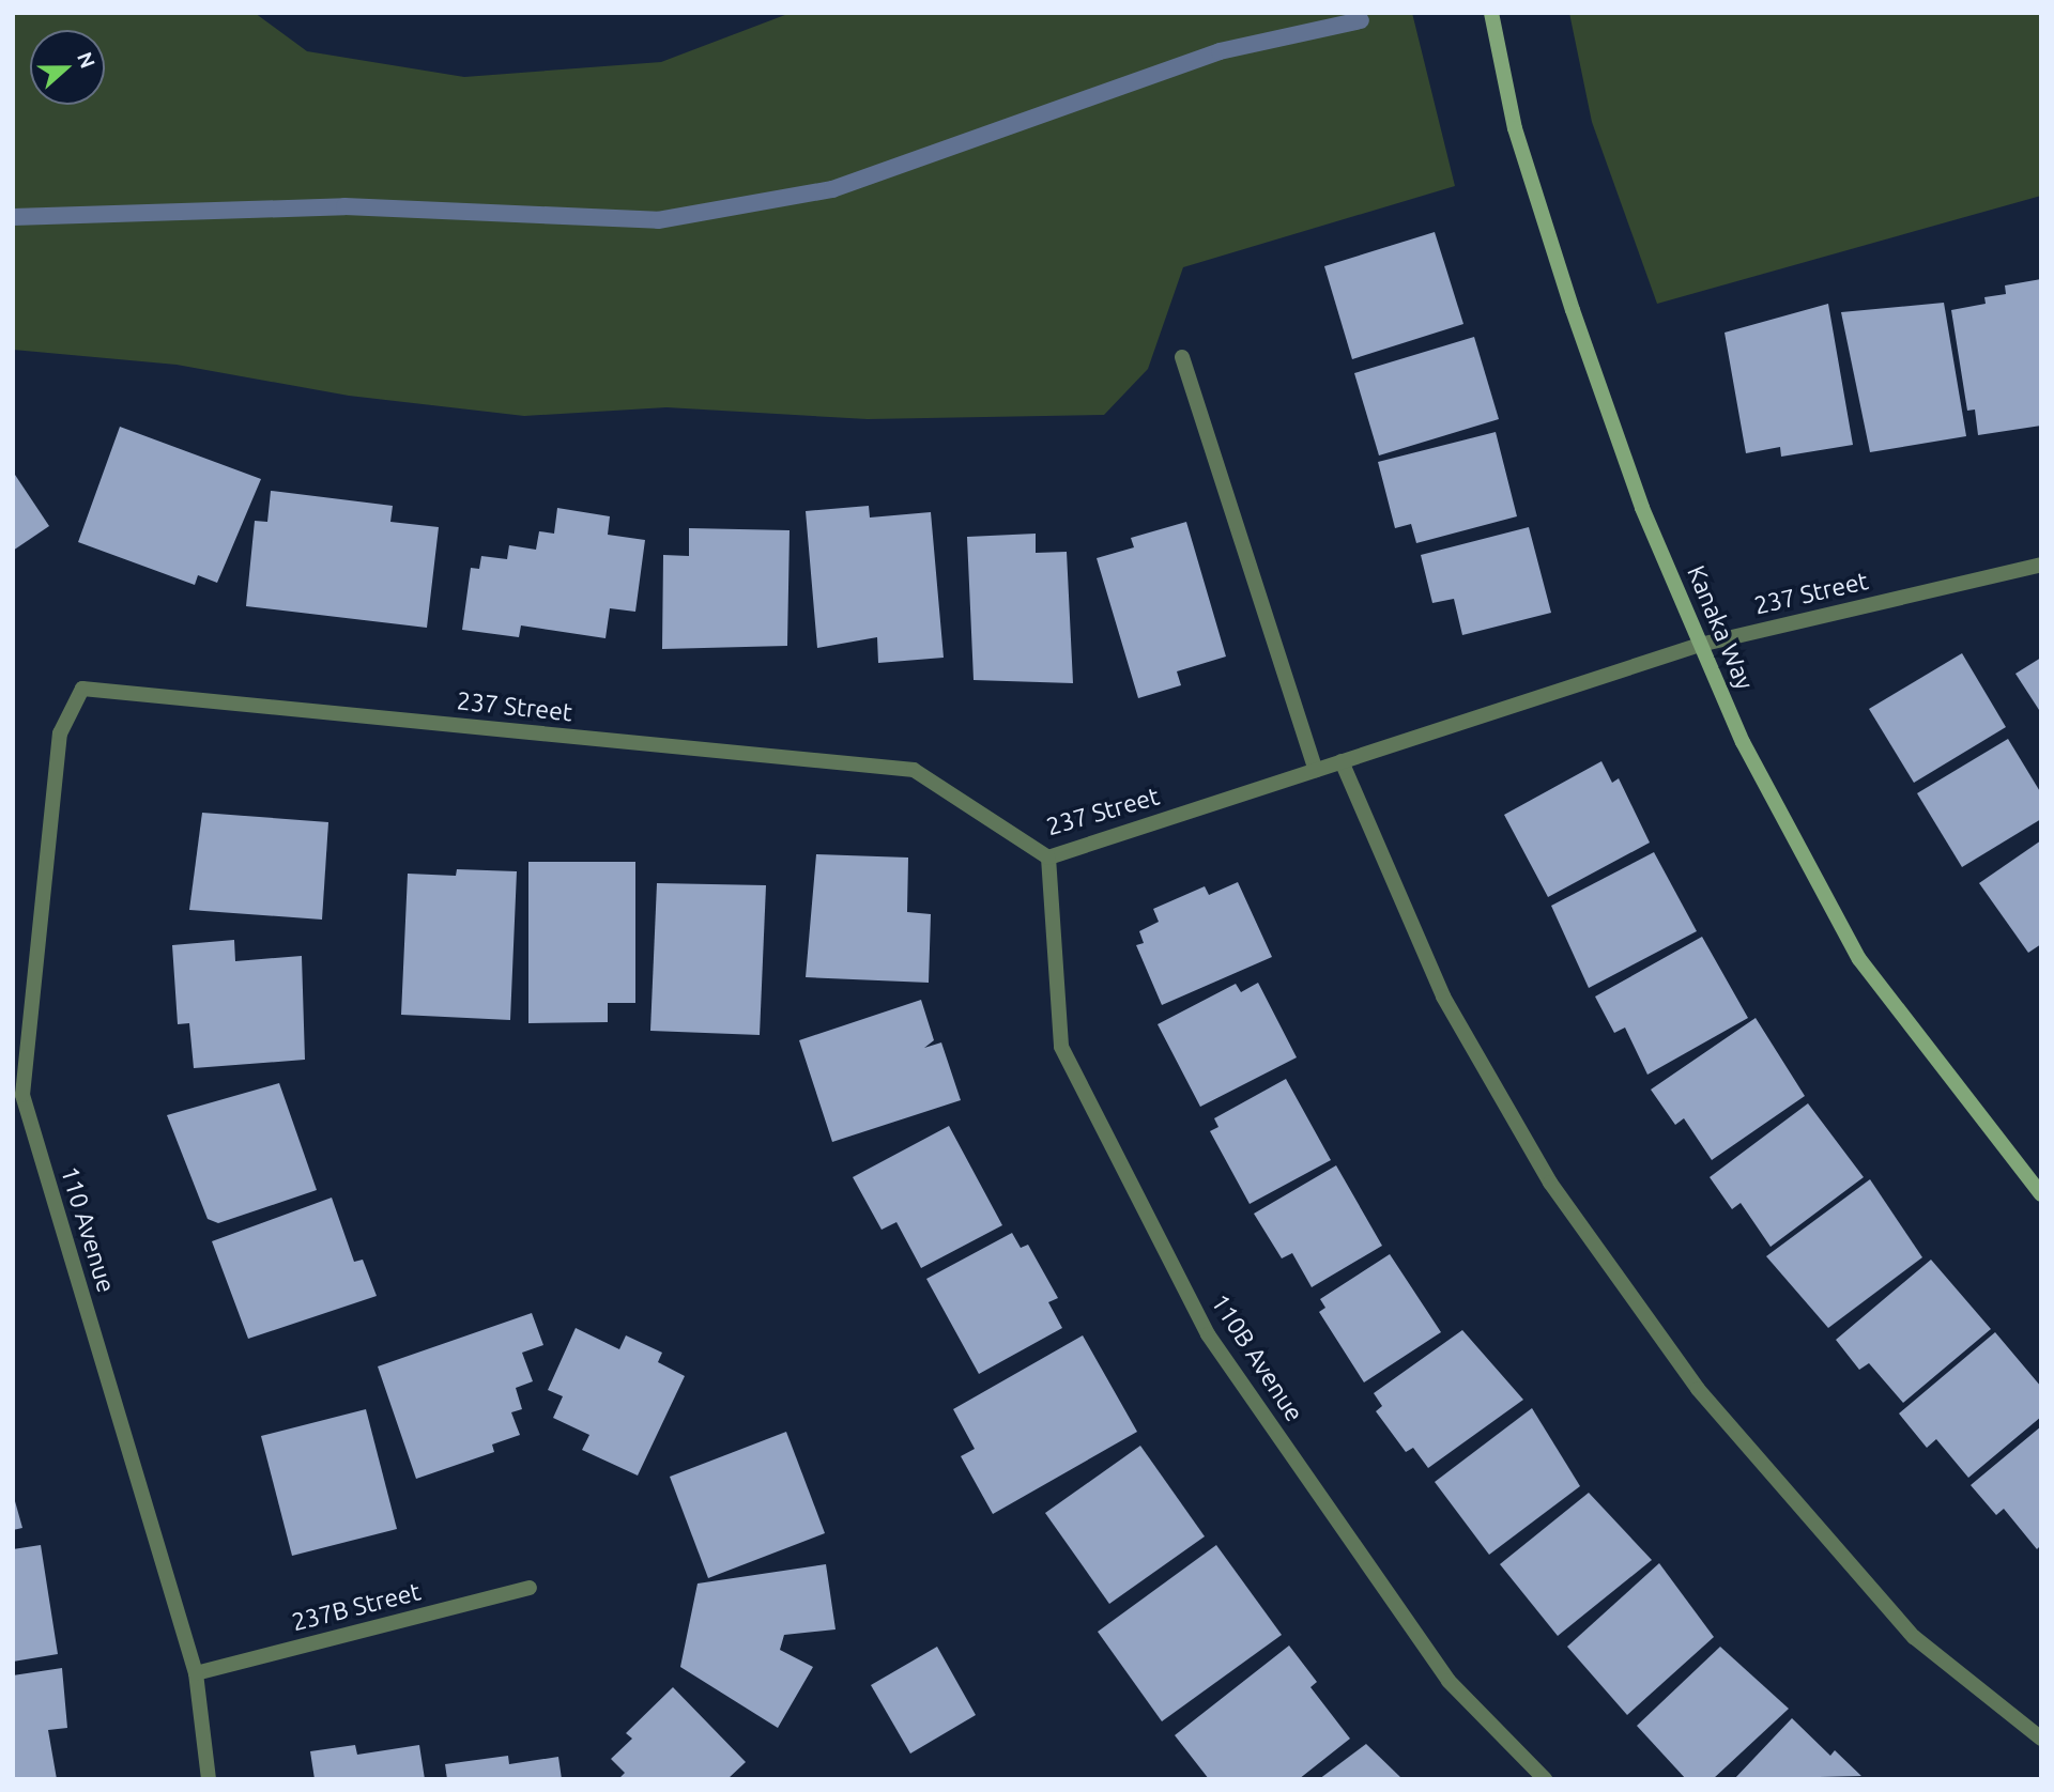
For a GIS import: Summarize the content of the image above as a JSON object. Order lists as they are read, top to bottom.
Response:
{
  "streets": {
    "main road": ["Kanaka Way"],
    "street": [
      "237 Street",
      "110 Avenue",
      "110B Avenue",
      "237B Street"
    ]
  },
  "crossings": [
    ["237 Street", "Kanaka Way"],
    ["237 Street", "110 Avenue"],
    ["237 Street", "110B Avenue"],
    ["110 Avenue", "237B Street"]
  ],
  "north": "right"
}
